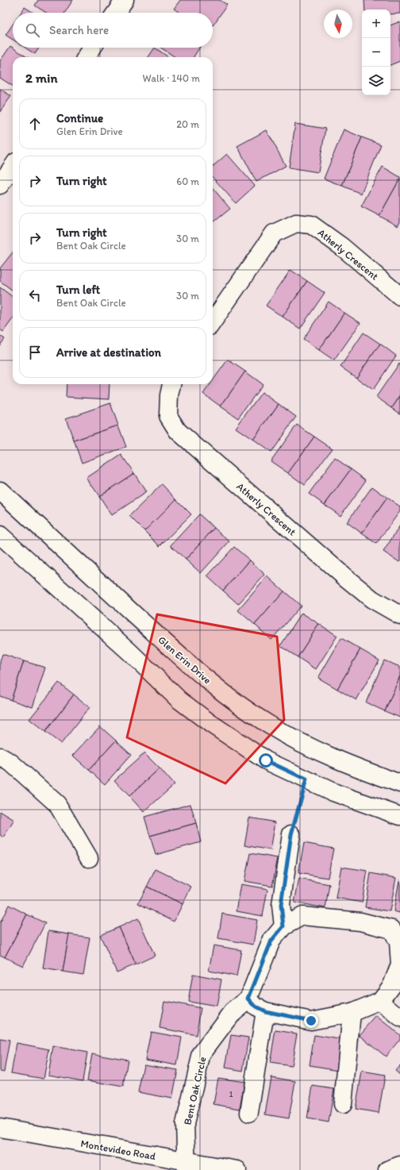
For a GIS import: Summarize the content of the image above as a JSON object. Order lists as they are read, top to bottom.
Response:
{
  "streets": {
    "street": [
      "Atherly Crescent",
      "Glen Erin Drive",
      "Bent Oak Circle",
      "Montevideo Road"
    ]
  },
  "crossings": [
    ["Bent Oak Circle", "Montevideo Road"]
  ],
  "house_numbers": ["1"],
  "north": "bottom",
  "page": {
    "map_buttons": ["+", "−"],
    "search": "Search here",
    "heading": ["2 min", "Walk · 140 m"],
    "list": [
      ["Continue", "Glen Erin Drive", "20 m"],
      ["Turn right", "60 m"],
      ["Turn right", "Bent Oak Circle", "30 m"],
      ["Turn left", "Bent Oak Circle", "30 m"],
      "Arrive at destination"
    ]
  }
}
